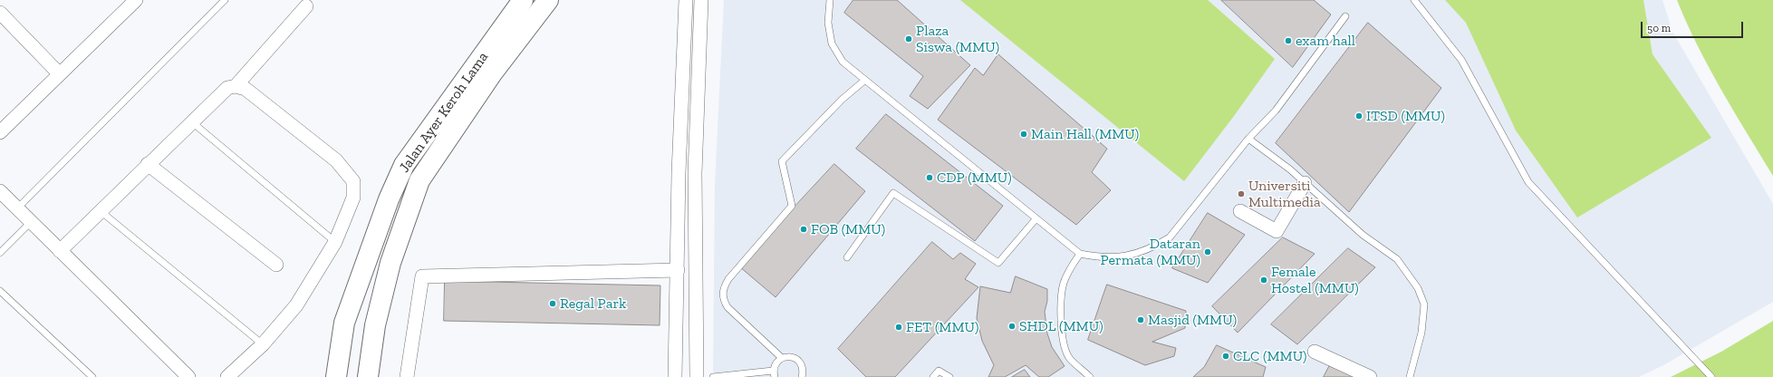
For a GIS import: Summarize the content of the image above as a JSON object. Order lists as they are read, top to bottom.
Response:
{
  "streets": {
    "main road": ["Jalan Ayer Keroh Lama"]
  },
  "places": [
    "Plaza Siswa (MMU)",
    "exam hall",
    "ITSD (MMU)",
    "Main Hall (MMU)",
    "CDP (MMU)",
    "Universiti Multimedia",
    "FOB (MMU)",
    "Dataran Permata (MMU)",
    "Female Hostel (MMU)",
    "Regal Park",
    "Masjid (MMU)",
    "SHDL (MMU)",
    "FET (MMU)",
    "CLC (MMU)"
  ],
  "scale_bar": "50 m"
}
